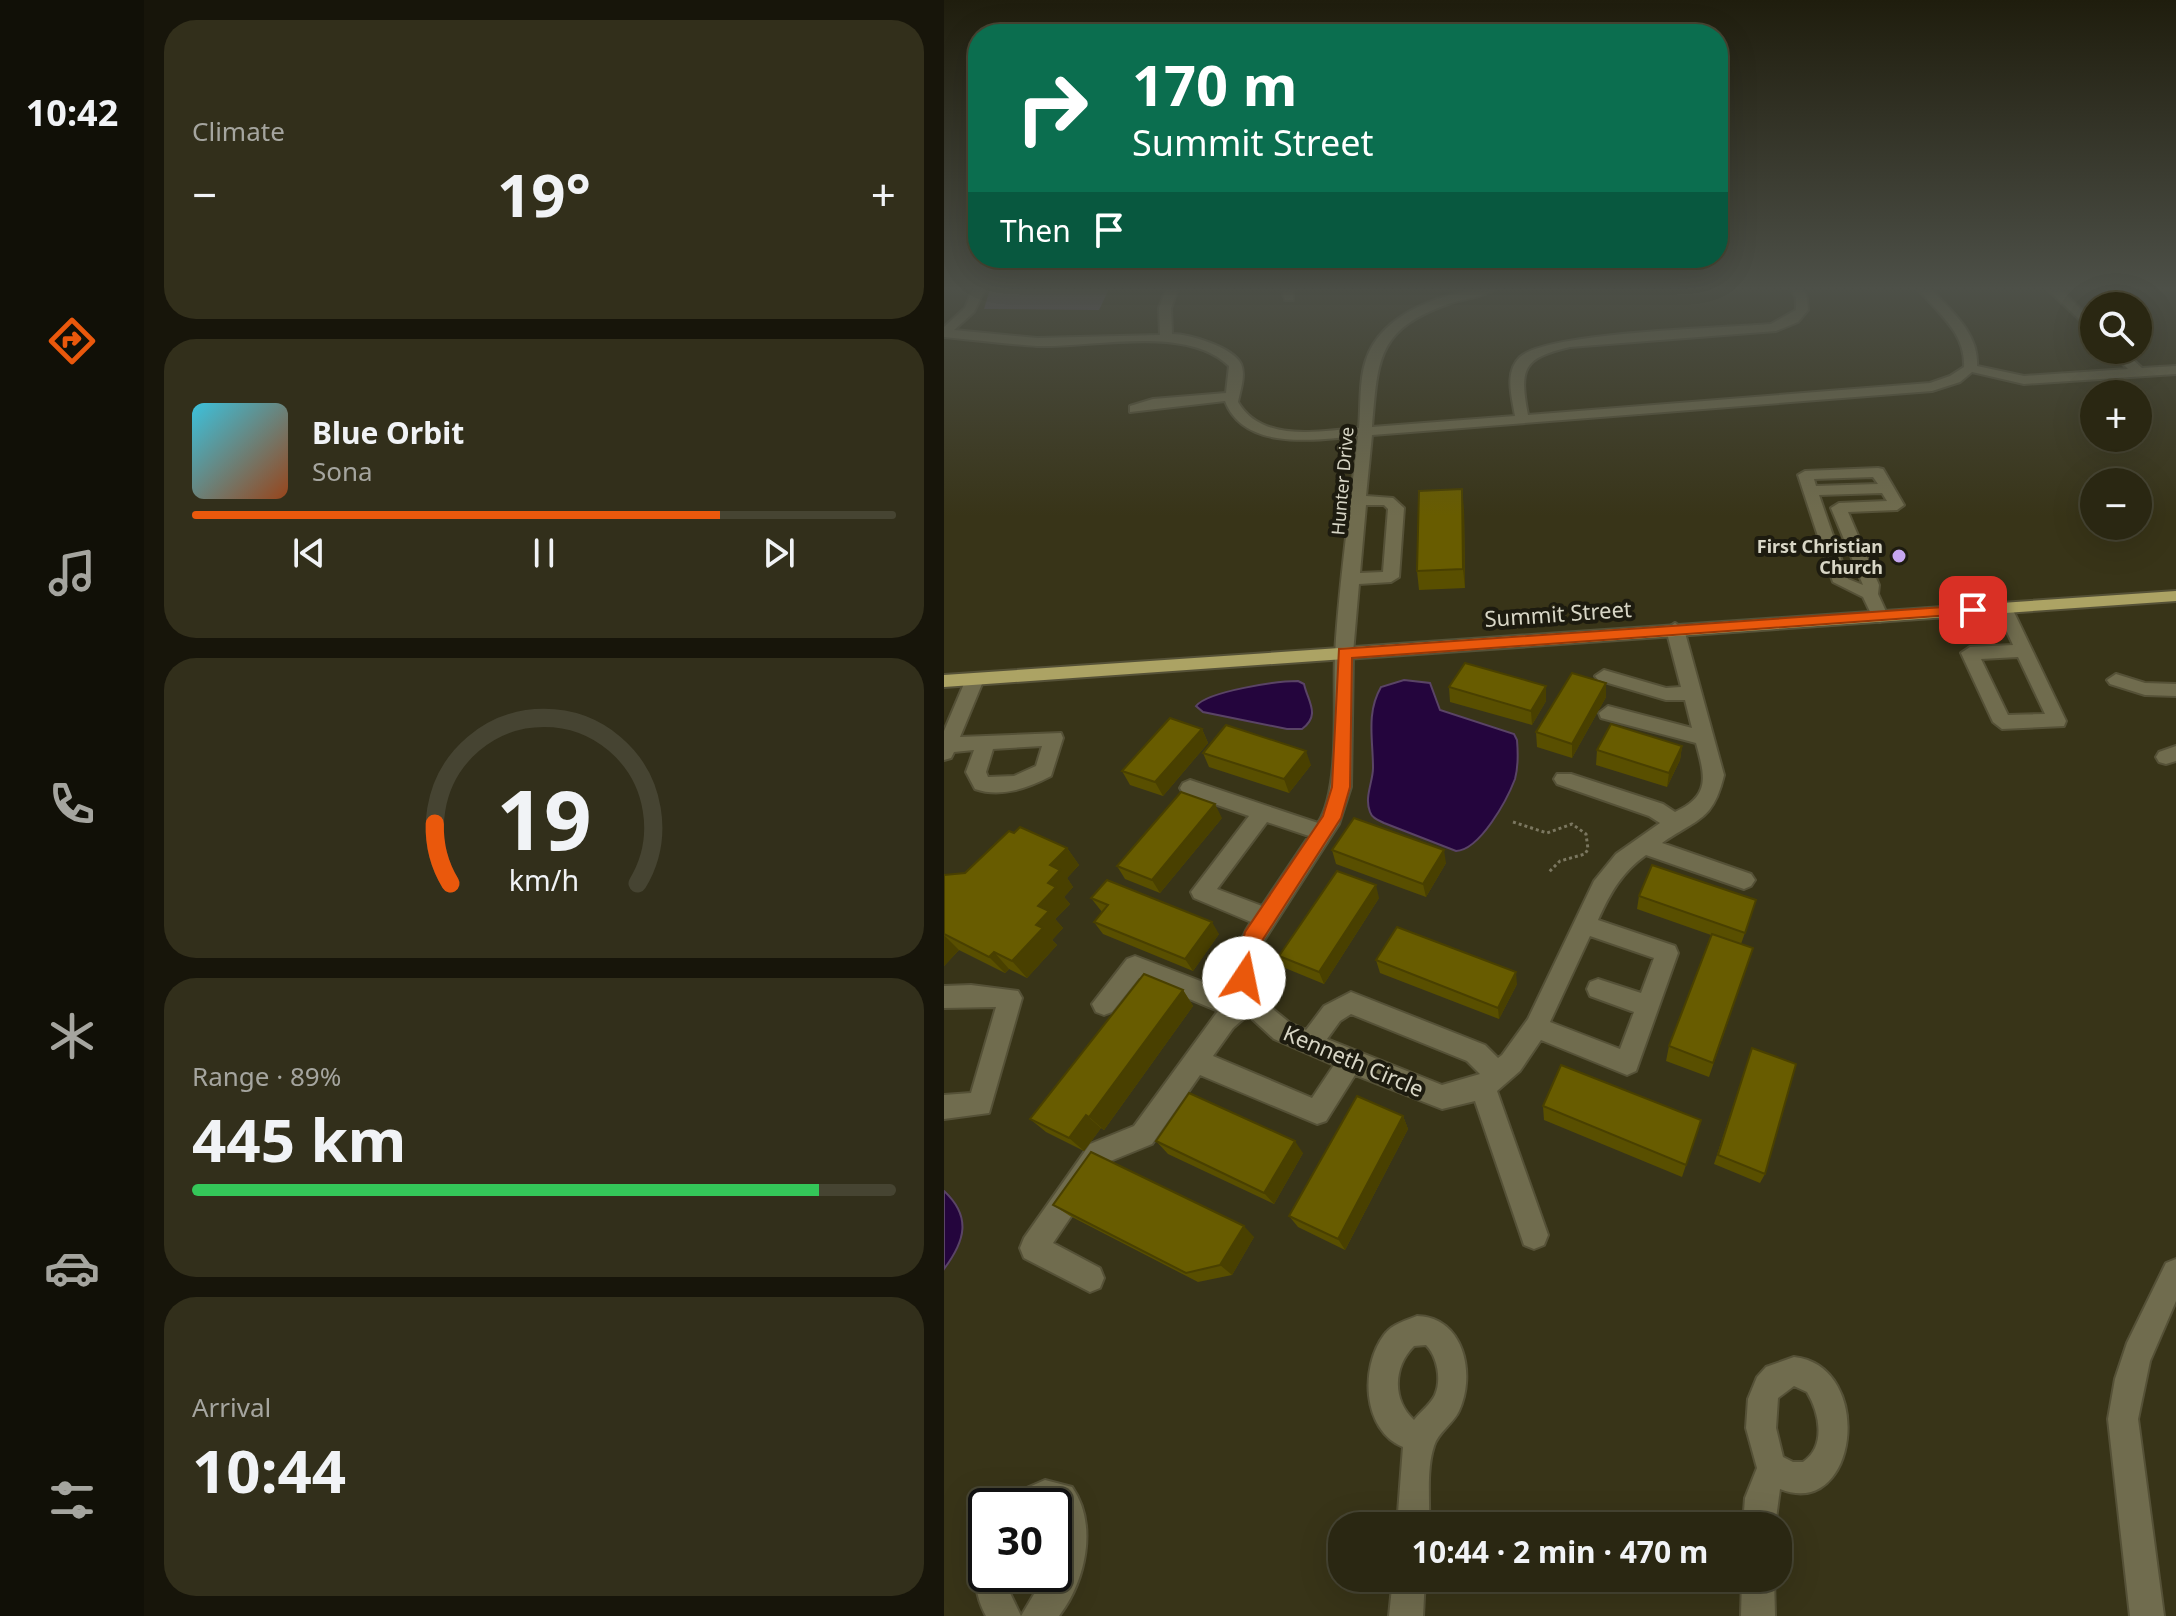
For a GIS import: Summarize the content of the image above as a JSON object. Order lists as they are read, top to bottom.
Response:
{
  "streets": {
    "main road": ["Summit Street"],
    "street": ["Hunter Drive", "Kenneth Circle"]
  },
  "crossings": [
    ["Hunter Drive", "Summit Street"]
  ],
  "places": ["First Christian Church"],
  "page": {
    "tabs": "10:42",
    "tile": [
      "Climate",
      ["Range · 89%", "445 km"],
      ["Arrival", "10:44"]
    ],
    "turn": ["170 m", "Summit Street"],
    "heat": ["−", "19°", "+"],
    "then": "Then",
    "map_buttons": ["+", "−"],
    "song": ["Blue Orbit", "Sona"],
    "limit": "30",
    "trip": "10:44 · 2 min · 470 m",
    "gauge": ["19", "km/h"]
  }
}
